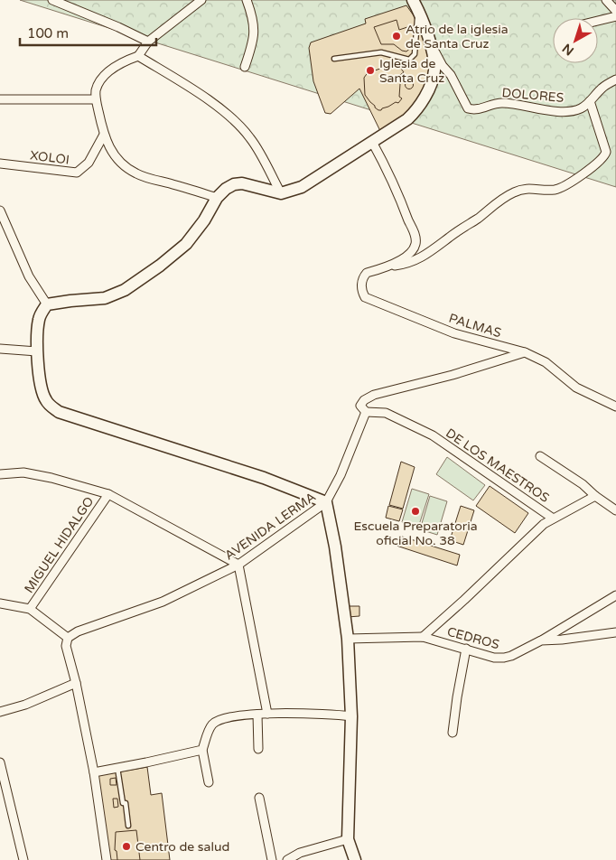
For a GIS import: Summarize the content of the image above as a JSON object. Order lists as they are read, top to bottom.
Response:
{
  "streets": {
    "street": [
      "DOLORES",
      "XOLOI",
      "PALMAS",
      "DE LOS MAESTROS",
      "AVENIDA LERMA",
      "MIGUEL HIDALGO",
      "CEDROS"
    ]
  },
  "crossings": [
    ["DOLORES", "PALMAS"],
    ["PALMAS", "AVENIDA LERMA"],
    ["DE LOS MAESTROS", "AVENIDA LERMA"],
    ["DE LOS MAESTROS", "CEDROS"]
  ],
  "places": [
    "Atrio de la iglesia de Santa Cruz",
    "Iglesia de Santa Cruz",
    "Escuela Preparatoria oficial No. 38",
    "Centro de salud"
  ],
  "scale_bar": "100 m",
  "north": "bottom left"
}
